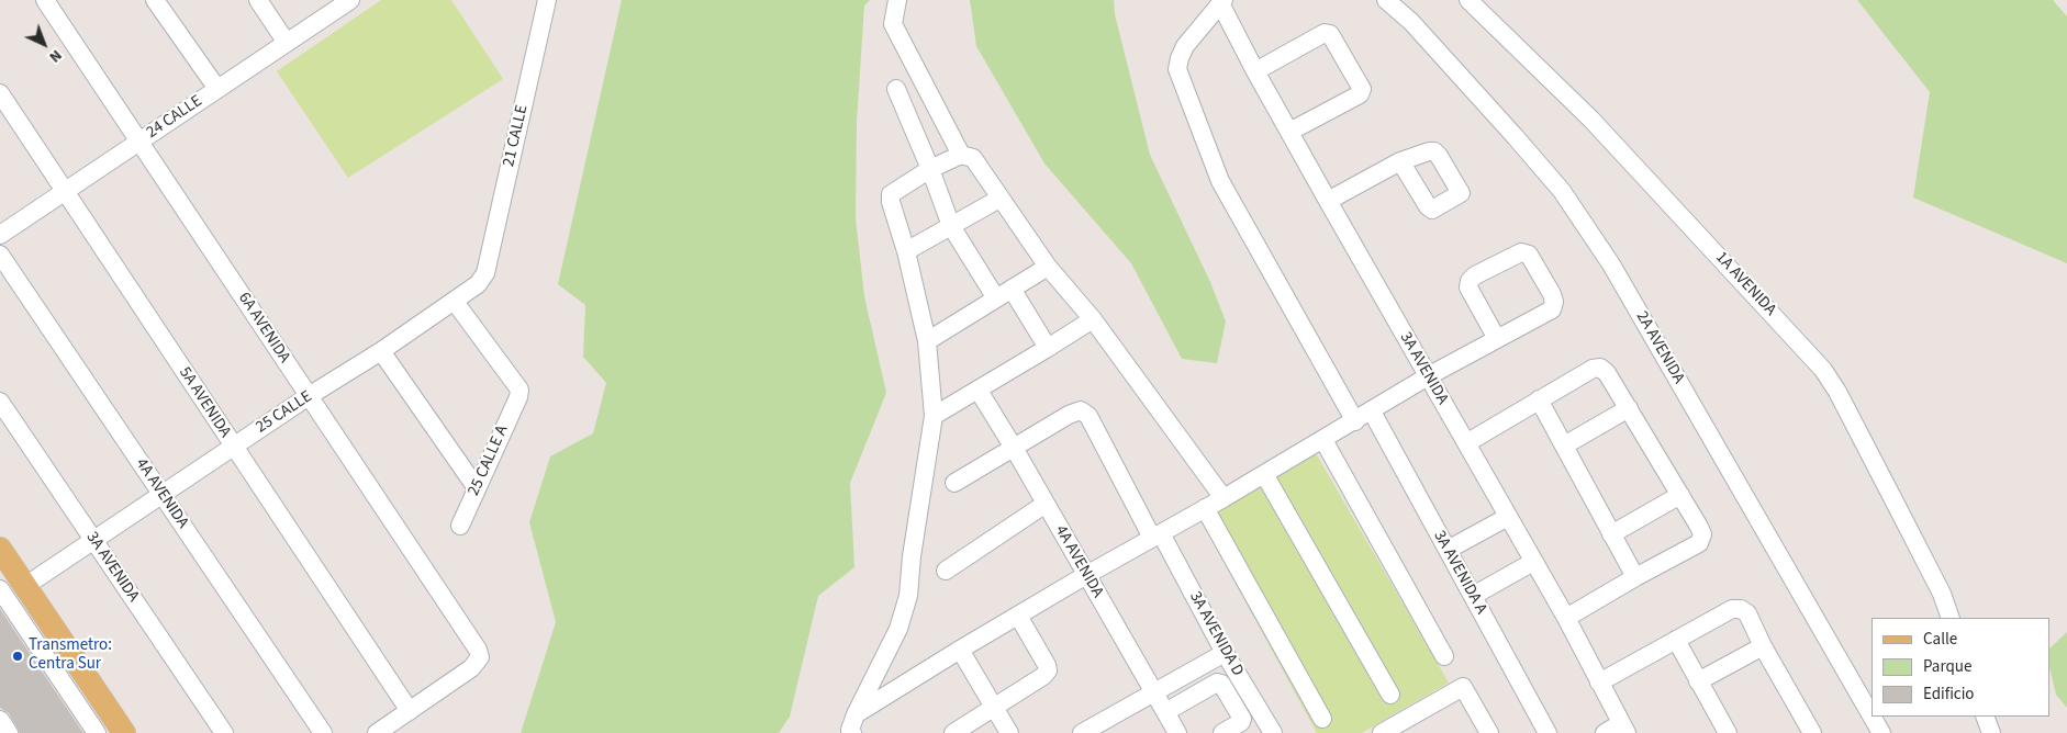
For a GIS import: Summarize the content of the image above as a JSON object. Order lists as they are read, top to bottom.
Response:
{
  "streets": {
    "street": [
      "24 CALLE",
      "21 CALLE",
      "1A AVENIDA",
      "6A AVENIDA",
      "2A AVENIDA",
      "3A AVENIDA",
      "5A AVENIDA",
      "25 CALLE",
      "25 CALLE A",
      "4A AVENIDA",
      "3A AVENIDA A",
      "3A AVENIDA D"
    ]
  },
  "crossings": [
    ["24 CALLE", "6A AVENIDA"],
    ["24 CALLE", "5A AVENIDA"],
    ["21 CALLE", "25 CALLE"],
    ["6A AVENIDA", "5A AVENIDA"],
    ["6A AVENIDA", "25 CALLE"],
    ["3A AVENIDA", "25 CALLE"],
    ["5A AVENIDA", "25 CALLE"],
    ["25 CALLE", "25 CALLE A"],
    ["25 CALLE", "4A AVENIDA"],
    ["4A AVENIDA", "3A AVENIDA D"]
  ],
  "places": ["Transmetro: Centra Sur"],
  "legend": ["Calle", "Parque", "Edificio"],
  "north": "bottom right"
}
